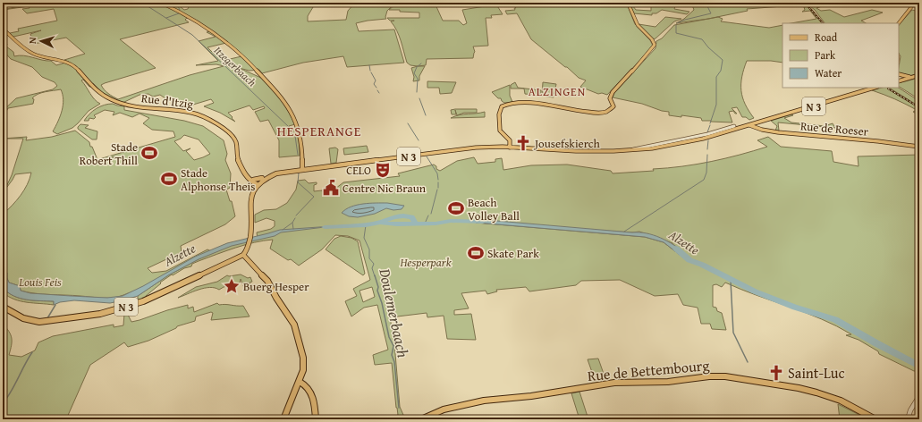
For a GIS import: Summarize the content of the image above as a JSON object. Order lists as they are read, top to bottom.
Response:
{
  "streets": {
    "main road": [
      "Rue d'Itzig",
      "N 3",
      "Rue de Roeser",
      "Rue de Bettembourg"
    ]
  },
  "crossings": [
    ["Rue d'Itzig", "N 3"],
    ["N 3", "Rue de Roeser"]
  ],
  "districts": ["ALZINGEN", "HESPERANGE"],
  "water": ["Itzegerbaach", "Alzette", "Doulemerbaach"],
  "parks": ["Hesperpark", "Louis Feis"],
  "places": {
    "church": ["Jousefskierch", "Saint-Luc"],
    "sports": [
      "Stade Robert Thill",
      "Stade Alphonse Theis",
      "Beach Volley Ball",
      "Skate Park"
    ],
    "theatre": ["CELO"],
    "public building": ["Centre Nic Braun"],
    "place": ["Buerg Hesper"]
  },
  "legend": ["Road", "Park", "Water"],
  "north": "left"
}
